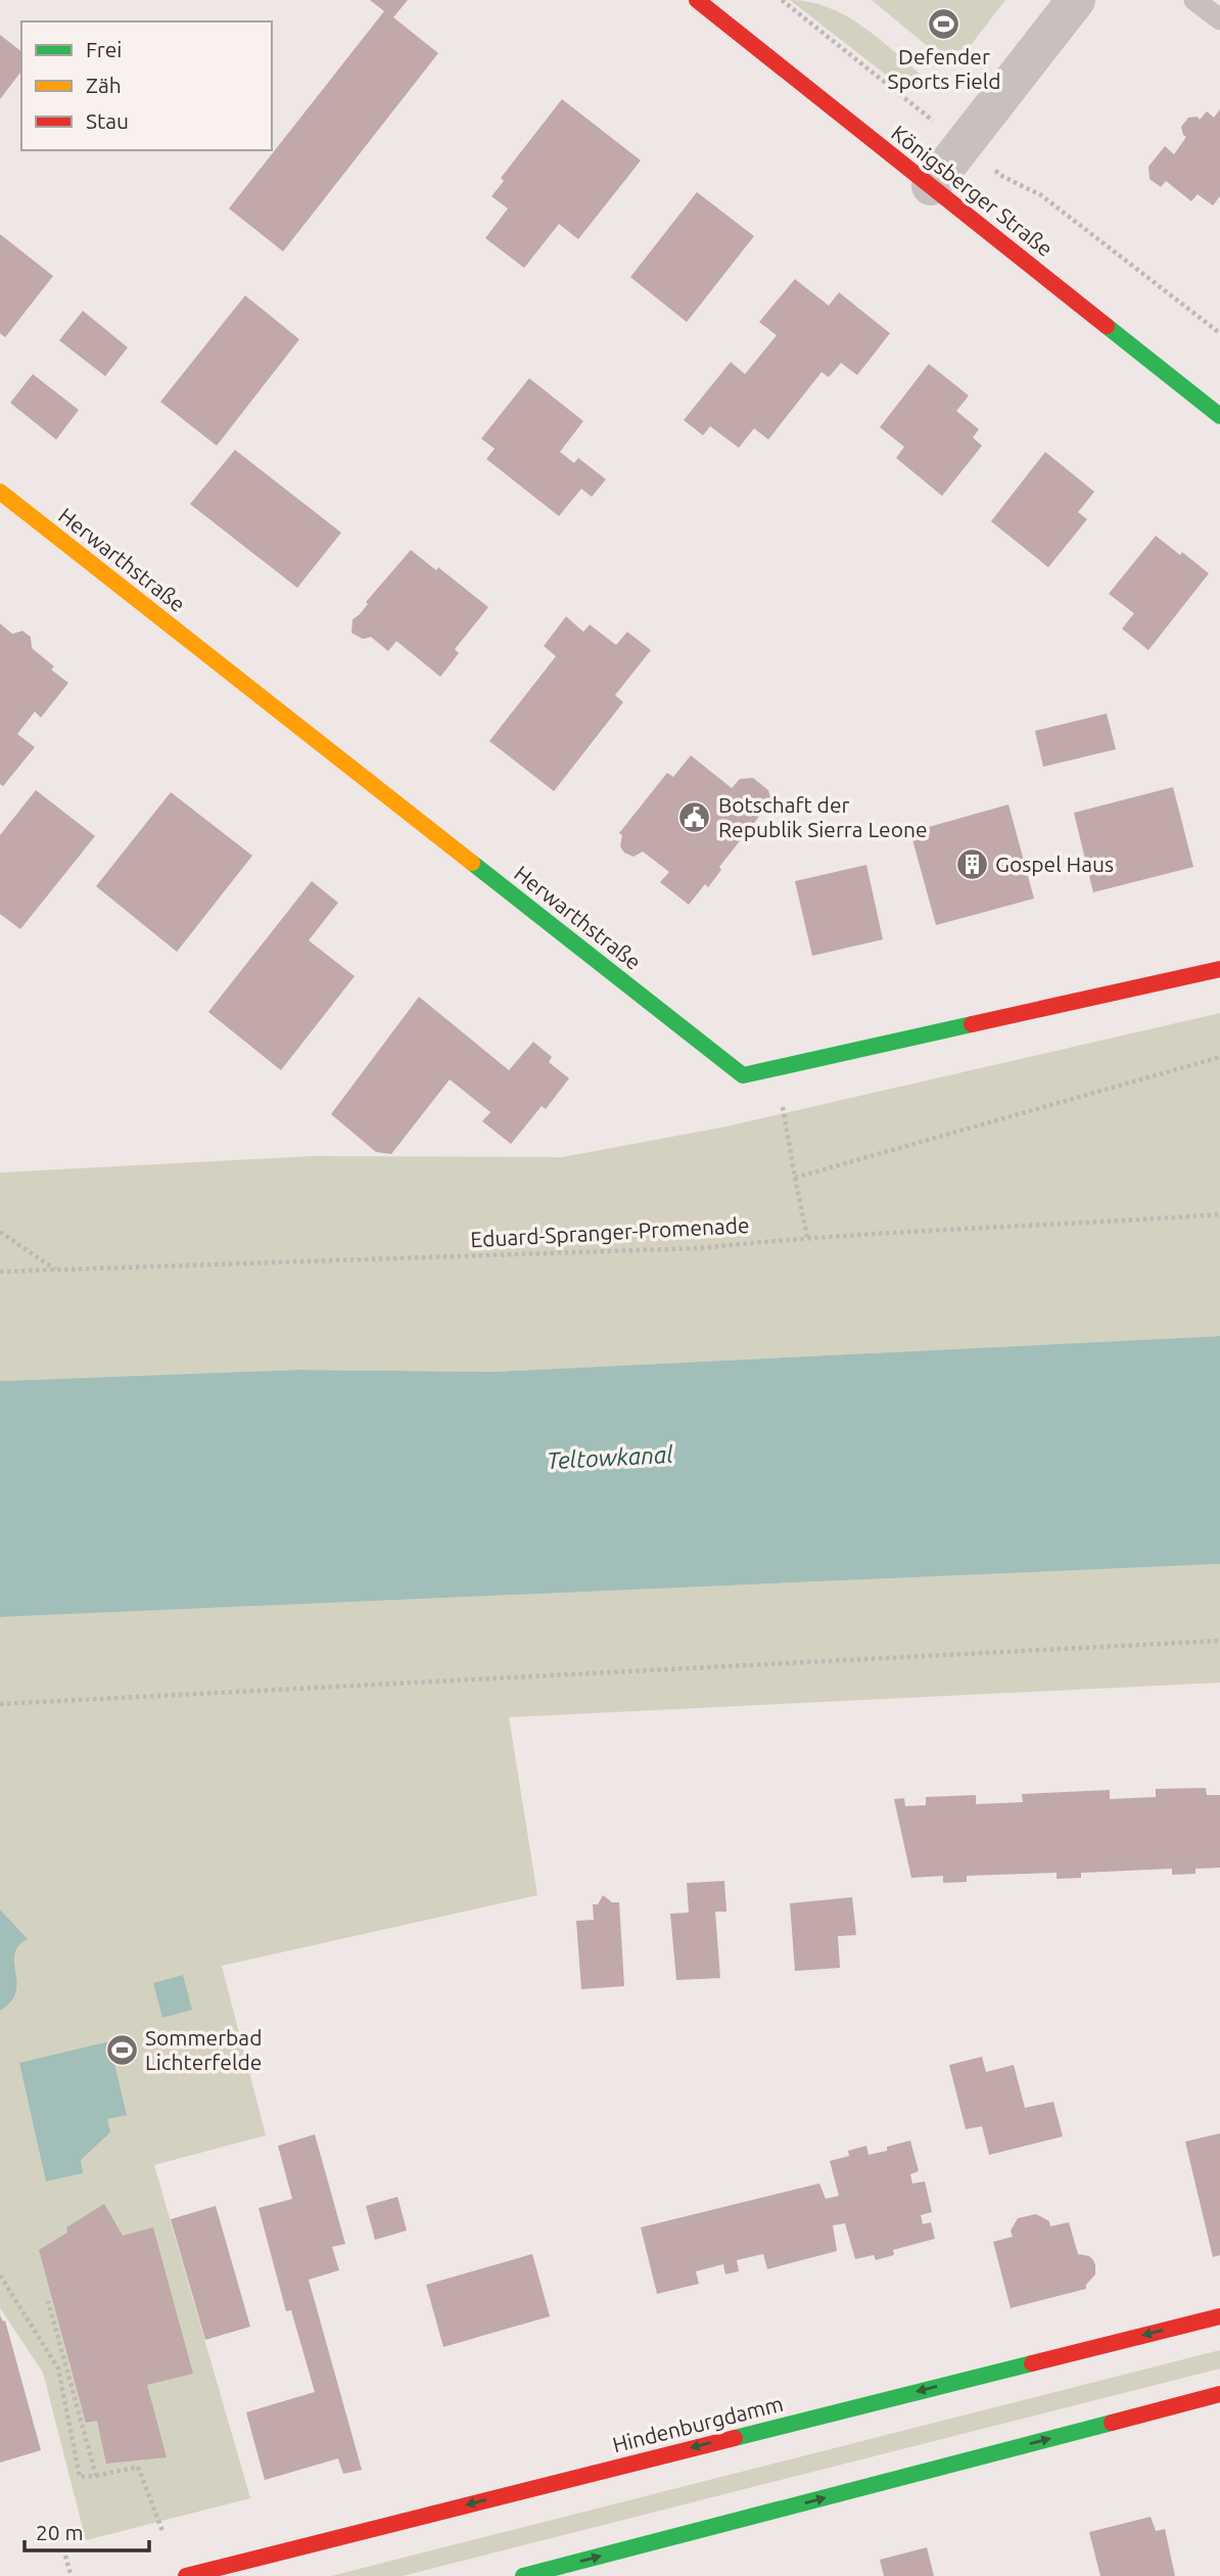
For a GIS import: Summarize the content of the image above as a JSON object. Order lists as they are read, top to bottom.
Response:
{
  "streets": {
    "main road": ["Königsberger Straße", "Herwarthstraße", "Hindenburgdamm"],
    "path": ["Eduard-Spranger-Promenade"]
  },
  "water": ["Teltowkanal"],
  "places": {
    "sports": ["Defender Sports Field", "Sommerbad Lichterfelde"],
    "public building": ["Botschaft der Republik Sierra Leone"],
    "building": ["Gospel Haus"]
  },
  "legend": ["Frei", "Zäh", "Stau"],
  "scale_bar": "20 m"
}
